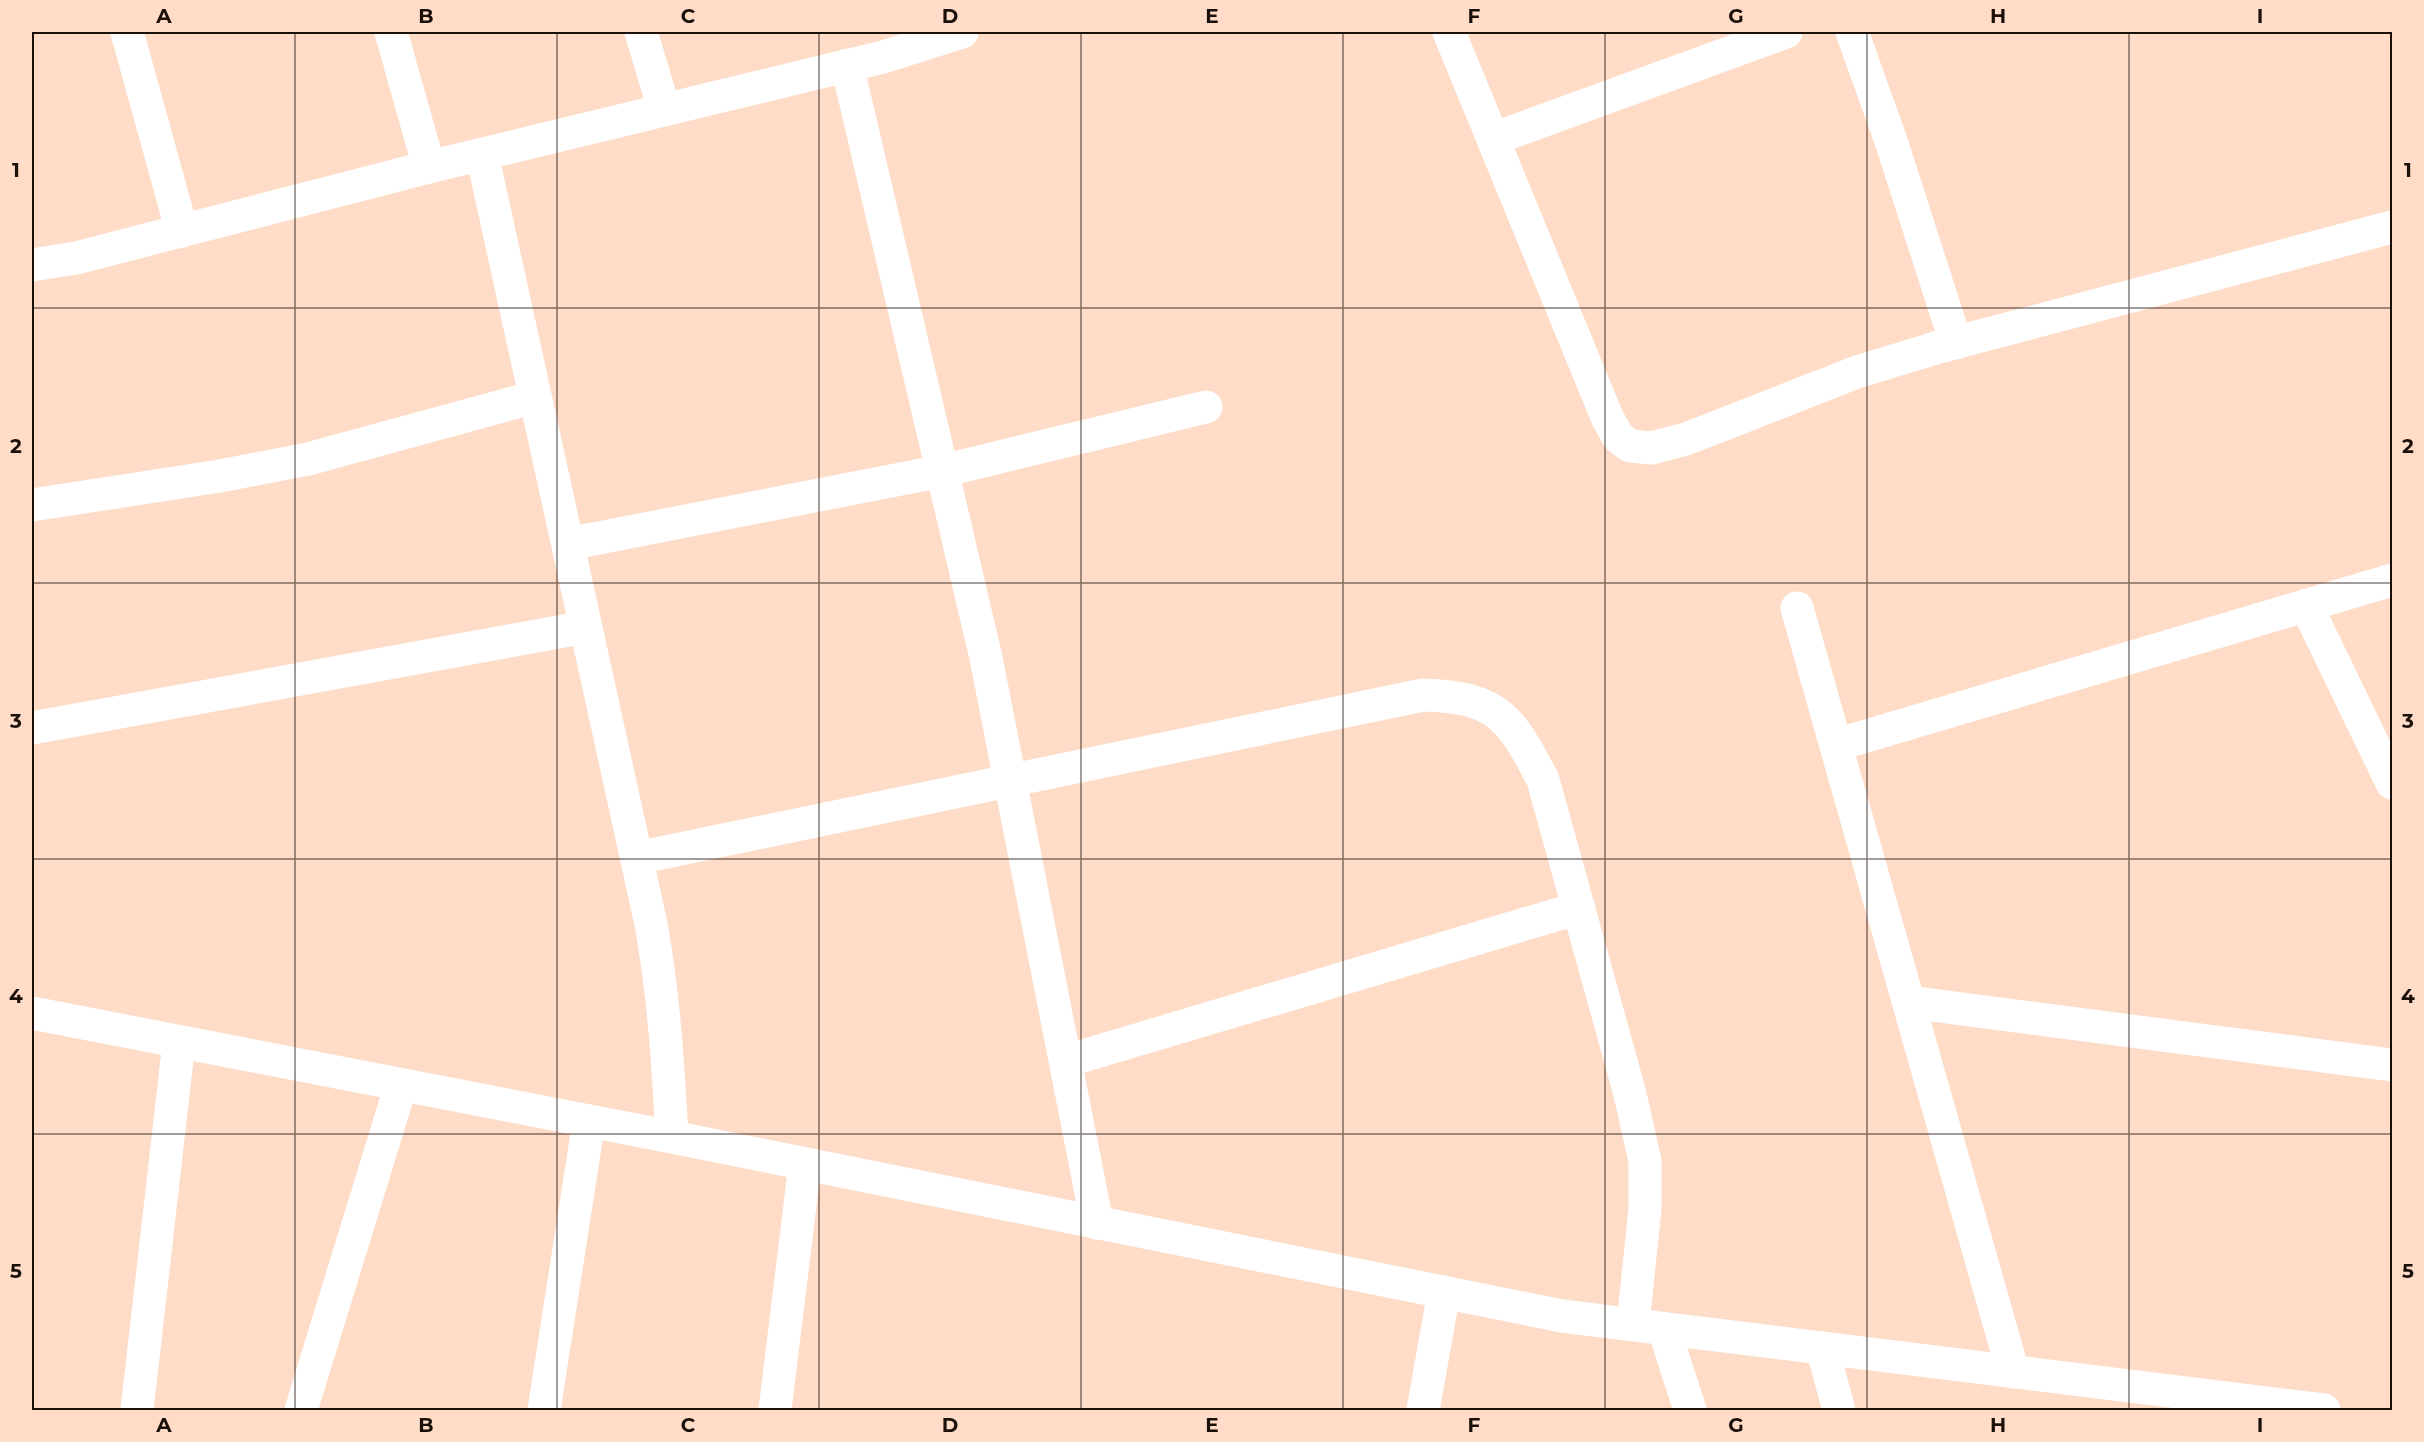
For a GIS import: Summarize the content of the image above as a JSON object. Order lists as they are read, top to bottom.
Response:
{
  "grid": {
    "columns": [
      "A",
      "B",
      "C",
      "D",
      "E",
      "F",
      "G",
      "H",
      "I"
    ],
    "rows": [
      "1",
      "2",
      "3",
      "4",
      "5"
    ]
  }
}
